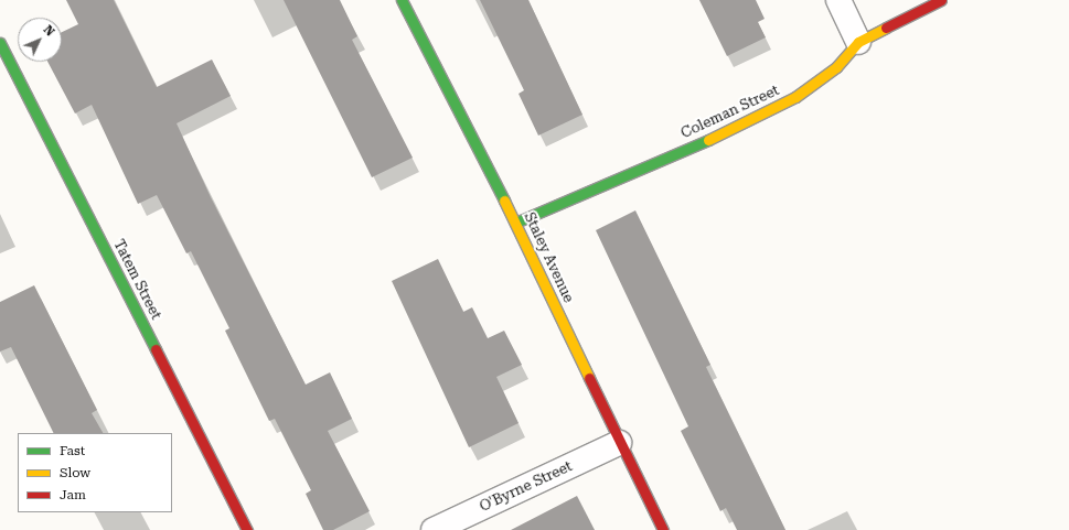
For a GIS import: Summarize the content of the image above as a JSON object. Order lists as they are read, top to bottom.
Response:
{
  "streets": {
    "street": [
      "Coleman Street",
      "Staley Avenue",
      "Tatem Street",
      "O'Byrne Street"
    ]
  },
  "crossings": [
    ["Coleman Street", "Staley Avenue"],
    ["Staley Avenue", "O'Byrne Street"]
  ],
  "legend": ["Fast", "Slow", "Jam"],
  "north": "top right"
}
